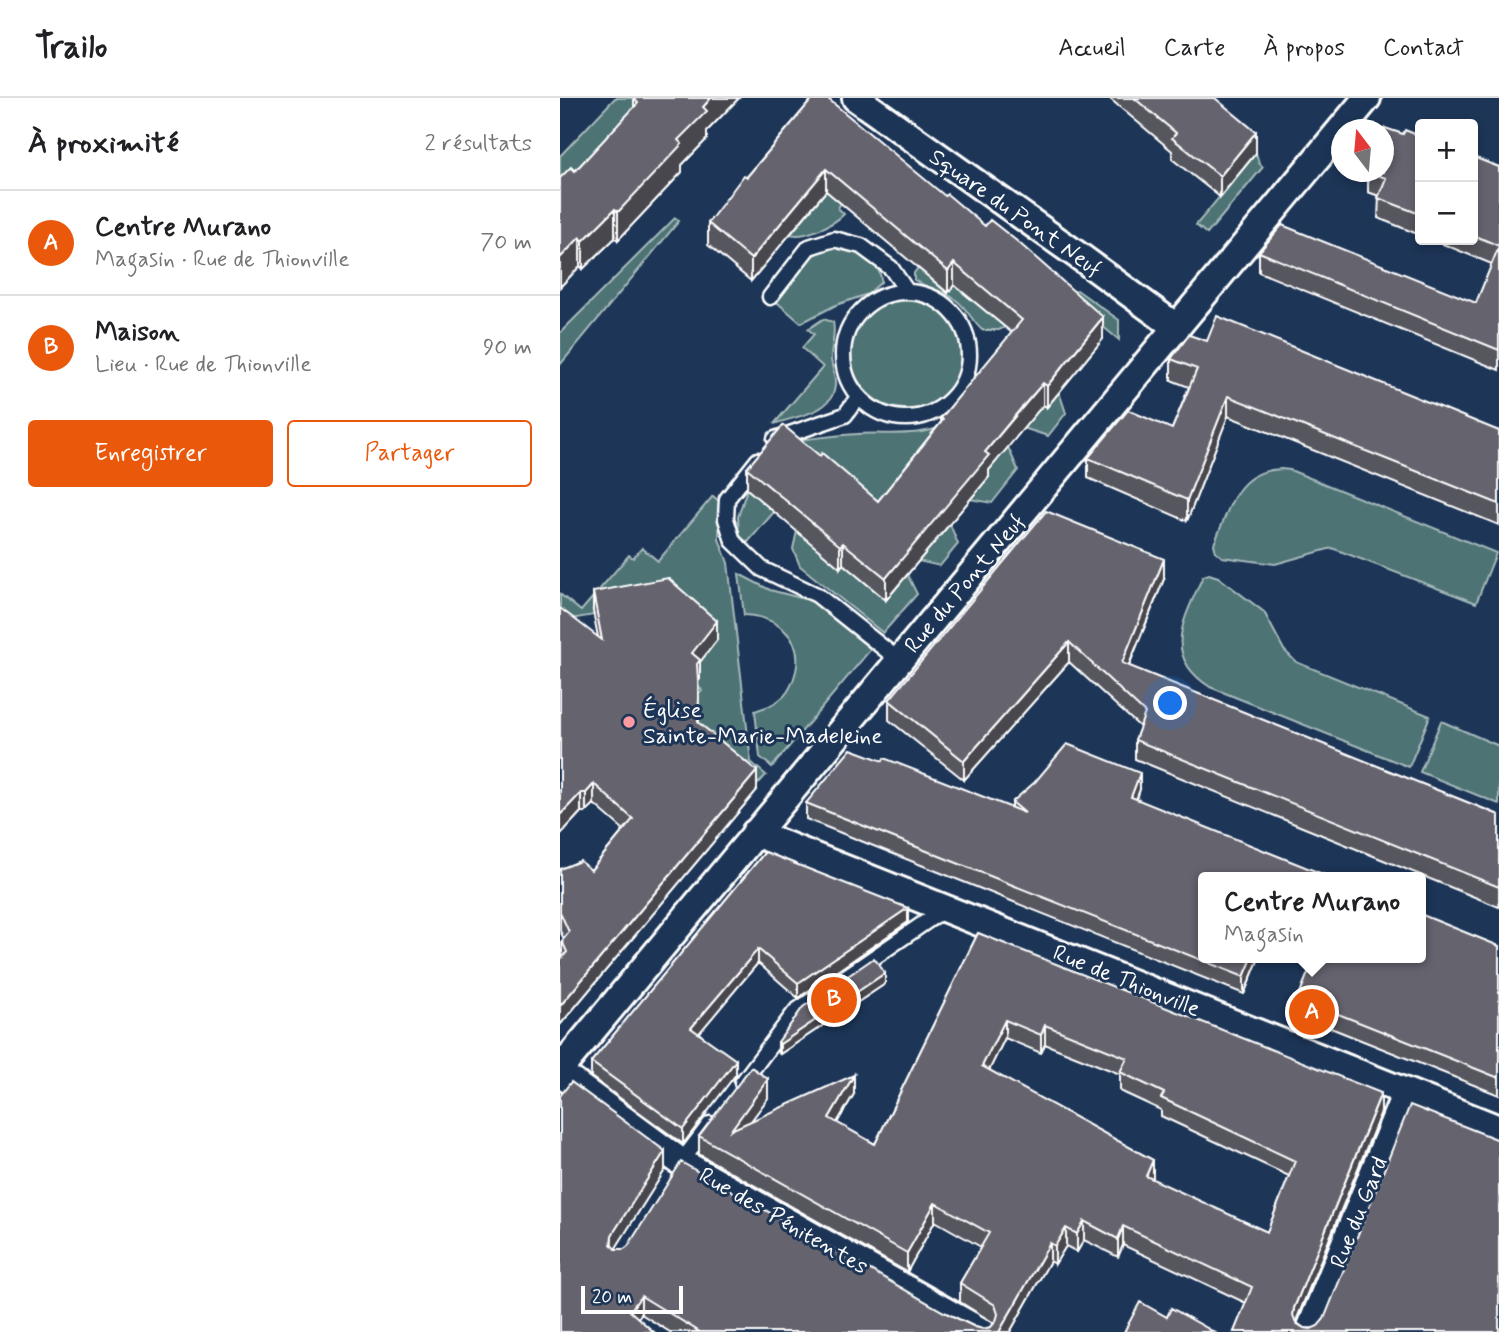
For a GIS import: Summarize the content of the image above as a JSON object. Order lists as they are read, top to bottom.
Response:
{
  "streets": {
    "street": [
      "Square du Pont Neuf",
      "Rue du Pont Neuf",
      "Rue de Thionville",
      "Rue du Gard",
      "Rue des Pénitentes"
    ]
  },
  "crossings": [
    ["Square du Pont Neuf", "Rue du Pont Neuf"],
    ["Rue du Pont Neuf", "Rue de Thionville"],
    ["Rue du Pont Neuf", "Rue des Pénitentes"],
    ["Rue de Thionville", "Rue du Gard"]
  ],
  "places": ["Église Sainte-Marie-Madeleine"],
  "scale_bar": "20 m",
  "north": "top",
  "page": {
    "header": "Trailo",
    "nav": [
      "Accueil",
      "Carte",
      "À propos",
      "Contact"
    ],
    "heading": ["À proximité", "2 résultats"],
    "map_buttons": ["+", "−"],
    "list": [
      {
        "mark": "A",
        "name": "Centre Murano",
        "note": "Magasin · Rue de Thionville",
        "value": "70 m"
      },
      {
        "mark": "B",
        "name": "Maison",
        "note": "Lieu · Rue de Thionville",
        "value": "90 m"
      }
    ],
    "buttons": ["Enregistrer", "Partager"],
    "popup": ["Centre Murano", "Magasin"],
    "pins": ["B", "A"],
    "scale": "20 m"
  }
}
